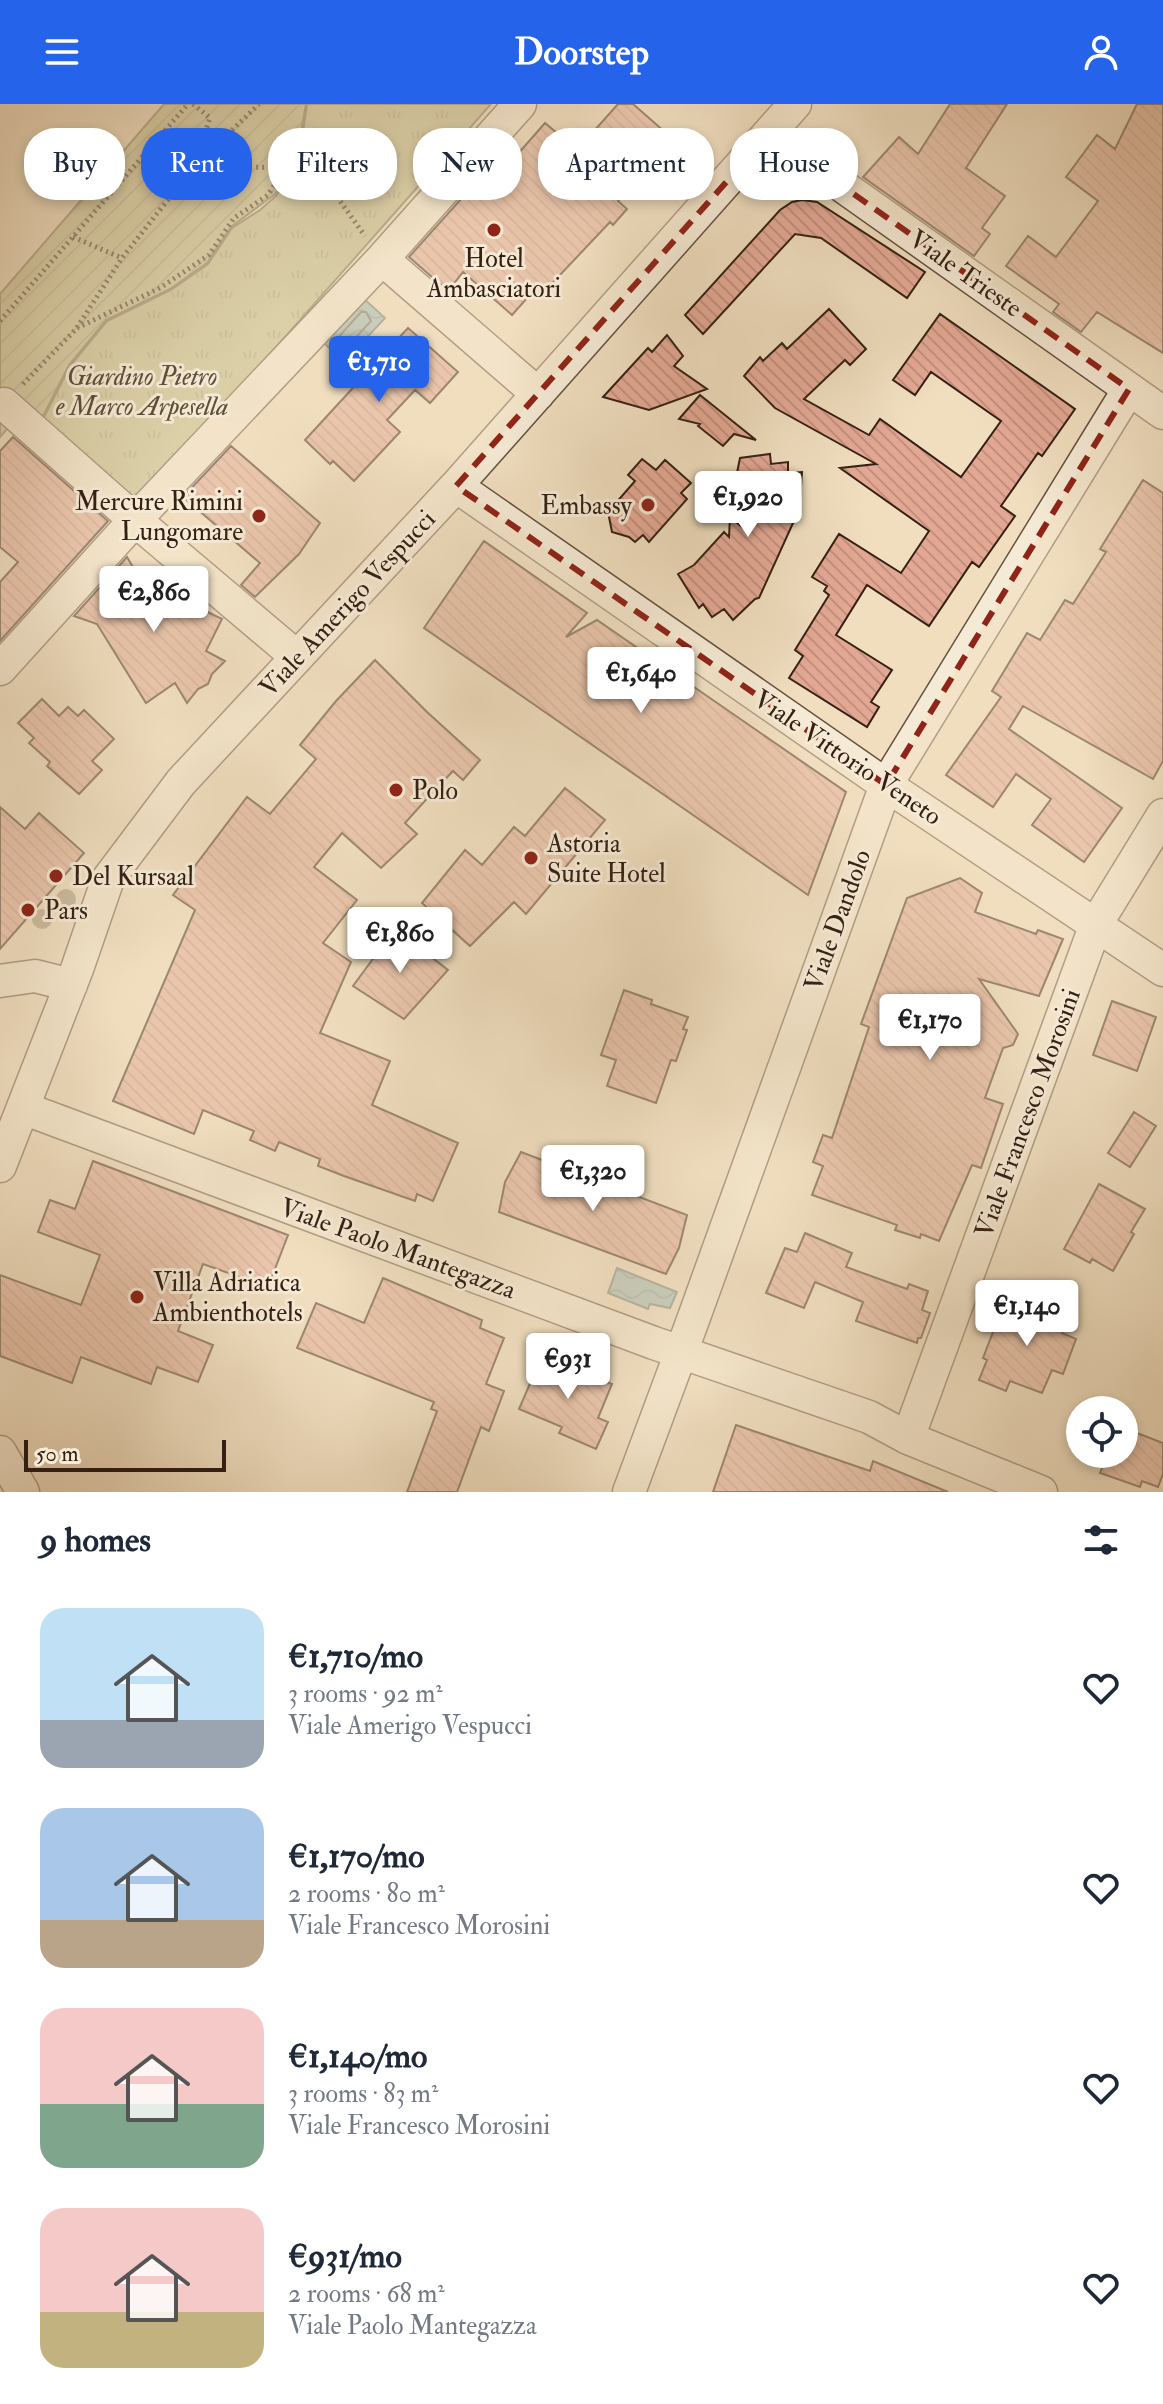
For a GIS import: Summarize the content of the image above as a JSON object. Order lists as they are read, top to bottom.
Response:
{
  "streets": {
    "street": [
      "Viale Trieste",
      "Viale Amerigo Vespucci",
      "Viale Vittorio Veneto",
      "Viale Dandolo",
      "Viale Francesco Morosini",
      "Viale Paolo Mantegazza"
    ]
  },
  "crossings": [
    ["Viale Trieste", "Viale Dandolo"],
    ["Viale Amerigo Vespucci", "Viale Vittorio Veneto"],
    ["Viale Amerigo Vespucci", "Viale Paolo Mantegazza"],
    ["Viale Vittorio Veneto", "Viale Dandolo"],
    ["Viale Vittorio Veneto", "Viale Francesco Morosini"],
    ["Viale Dandolo", "Viale Paolo Mantegazza"],
    ["Viale Francesco Morosini", "Viale Paolo Mantegazza"]
  ],
  "parks": ["Giardino Pietro e Marco Arpesella"],
  "places": [
    "Hotel Ambasciatori",
    "Embassy",
    "Mercure Rimini Lungomare",
    "Polo",
    "Astoria Suite Hotel",
    "Del Kursaal",
    "Pars",
    "Villa Adriatica Ambienthotels"
  ],
  "scale_bar": "50 m",
  "page": {
    "header": "Doorstep",
    "chip": [
      "Buy",
      "Rent",
      "Filters",
      "New",
      "Apartment",
      "House"
    ],
    "price": [
      "€1,710",
      "€1,920",
      "€2,860",
      "€1,640",
      "€1,860",
      "€1,170",
      "€1,320",
      "€1,140",
      "€931"
    ],
    "scale": "50 m",
    "heading": "9 homes",
    "list": [
      {
        "name": "€1,710/mo",
        "note": "3 rooms · 92 m² · Viale Amerigo Vespucci"
      },
      {
        "name": "€1,170/mo",
        "note": "2 rooms · 80 m² · Viale Francesco Morosini"
      },
      {
        "name": "€1,140/mo",
        "note": "3 rooms · 83 m² · Viale Francesco Morosini"
      },
      {
        "name": "€931/mo",
        "note": "2 rooms · 68 m² · Viale Paolo Mantegazza"
      }
    ]
  }
}
